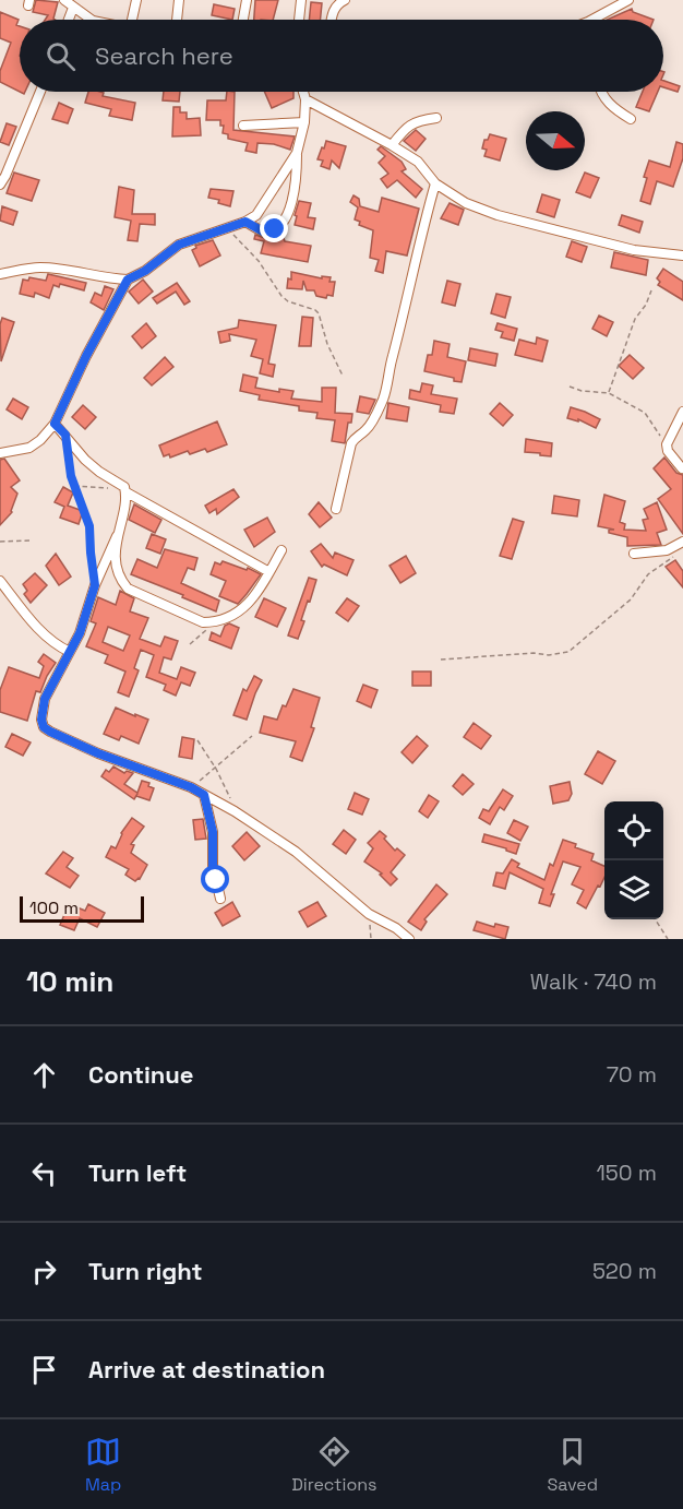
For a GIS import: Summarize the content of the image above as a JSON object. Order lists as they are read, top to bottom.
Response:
{
  "scale_bar": "100 m",
  "north": "right",
  "page": {
    "search": "Search here",
    "scale": "100 m",
    "heading": ["10 min", "Walk · 740 m"],
    "list": [
      ["Continue", "70 m"],
      ["Turn left", "150 m"],
      ["Turn right", "520 m"],
      "Arrive at destination"
    ],
    "nav": ["Map", "Directions", "Saved"]
  }
}
